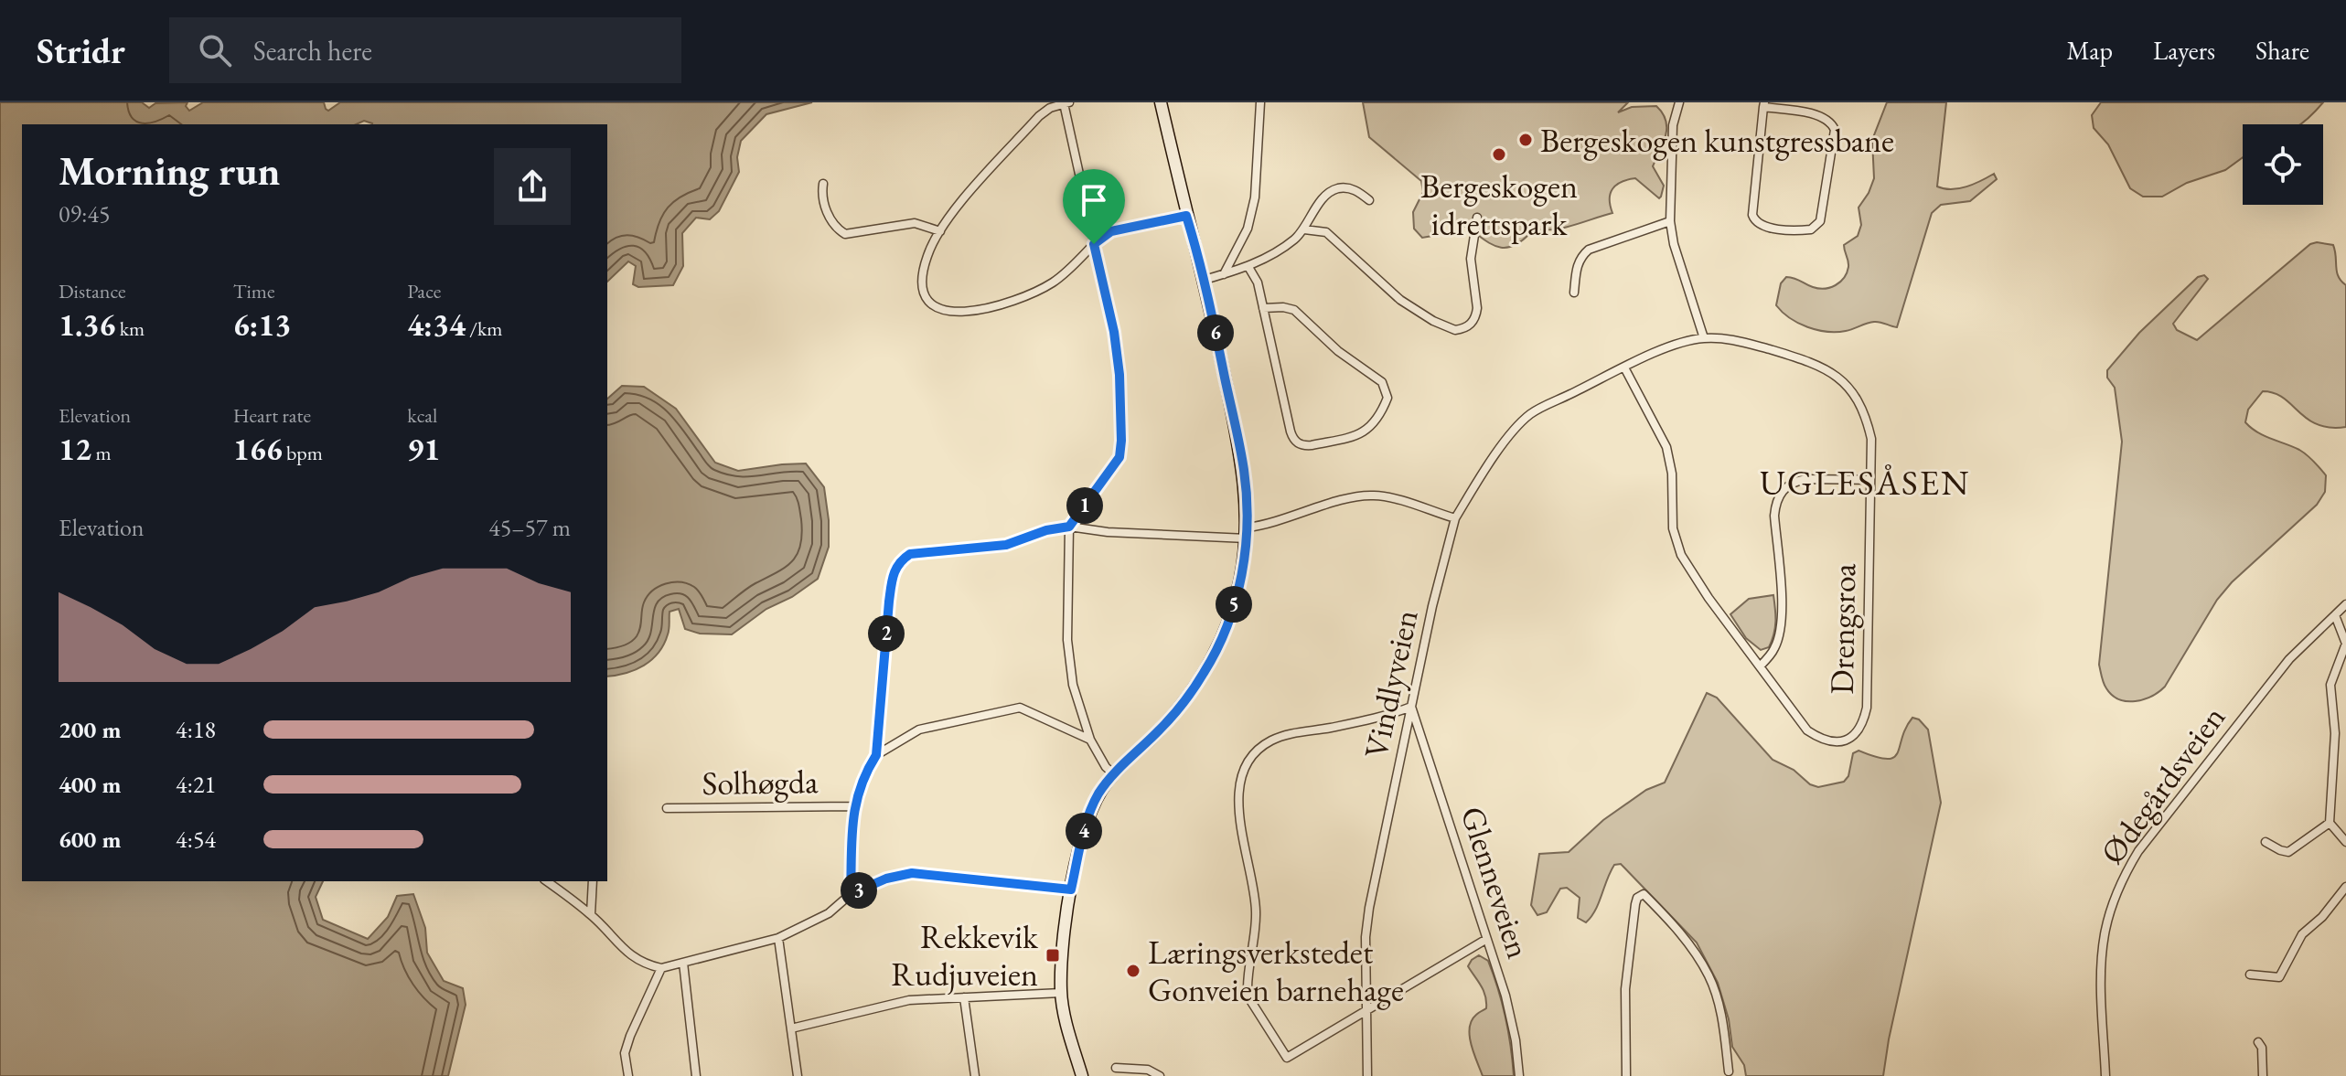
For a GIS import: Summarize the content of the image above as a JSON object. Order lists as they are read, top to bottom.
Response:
{
  "streets": {
    "street": [
      "Drengsroa",
      "Vindlyveien",
      "Solhøgda",
      "Ødegårdsveien",
      "Glenneveien"
    ]
  },
  "crossings": [
    ["Drengsroa", "Vindlyveien"],
    ["Vindlyveien", "Glenneveien"]
  ],
  "districts": ["UGLESÅSEN"],
  "places": {
    "other": ["Bergeskogen kunstgressbane", "Bergeskogen idrettspark", "Læringsverkstedet Gonveien barnehage"],
    "transit": ["Rekkevik Rudjuveien"]
  },
  "page": {
    "header": "Stridr",
    "search": "Search here",
    "nav": ["Map", "Layers", "Share"],
    "heading": ["Morning run", "09:45"],
    "stats": [
      ["Distance", "1.36 km"],
      ["Time", "6:13"],
      ["Pace", "4:34 /km"],
      ["Elevation", "12 m"],
      ["Heart rate", "166 bpm"],
      ["kcal", "91"]
    ],
    "pins": [
      "6",
      "1",
      "5",
      "2",
      "4",
      "3"
    ],
    "chart": ["Elevation", "45–57 m"],
    "list": [
      {
        "name": "200 m",
        "note": "4:18"
      },
      {
        "name": "400 m",
        "note": "4:21"
      },
      {
        "name": "600 m",
        "note": "4:54"
      }
    ]
  }
}
